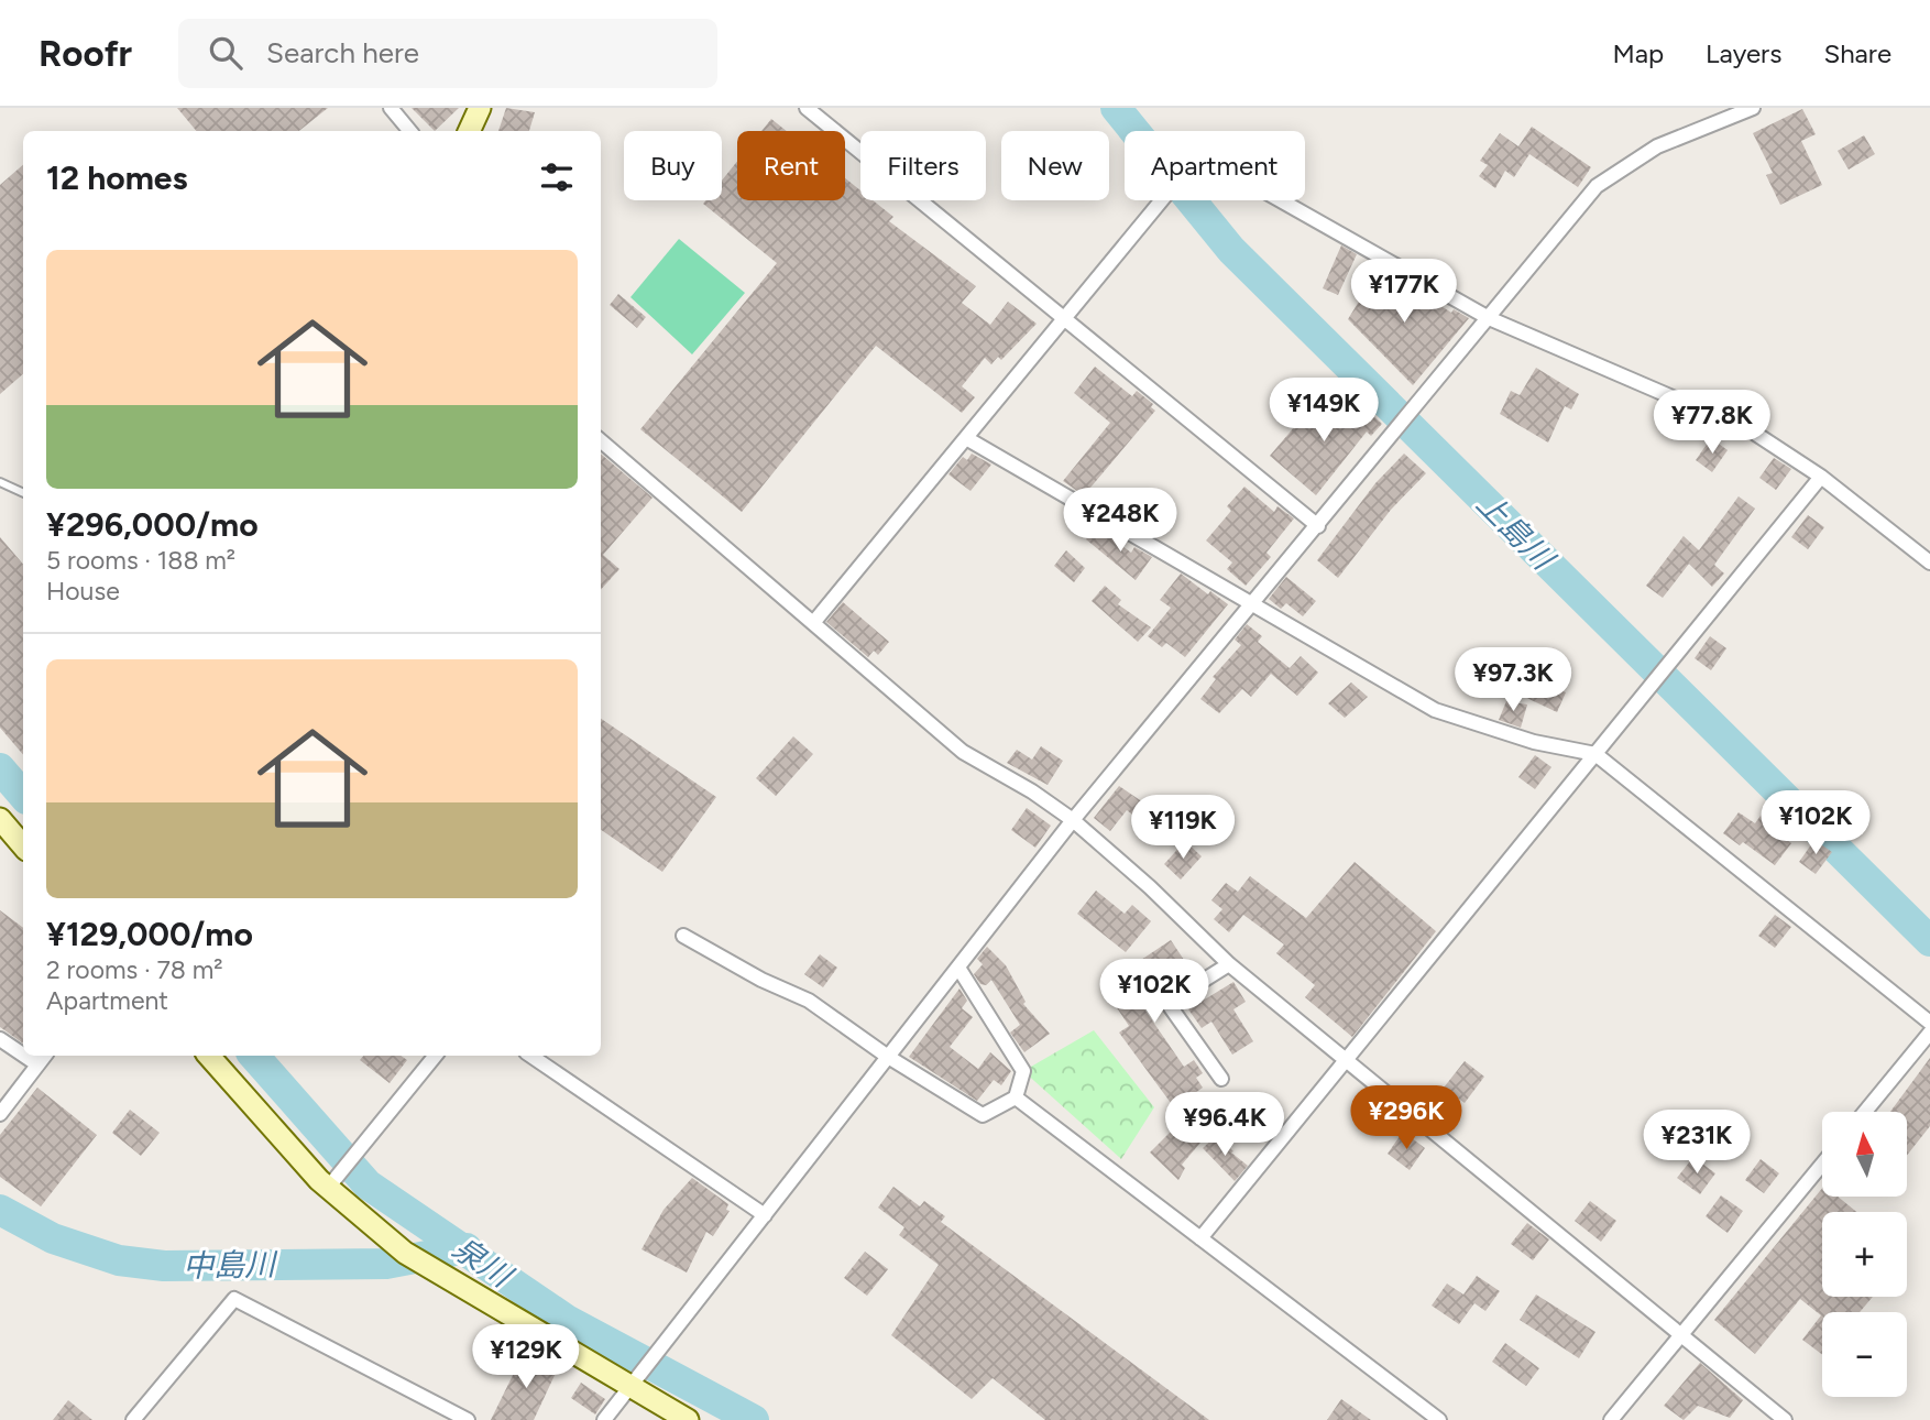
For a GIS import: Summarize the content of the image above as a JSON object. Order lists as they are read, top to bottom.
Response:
{
  "water": ["上島川", "泉川", "中島川"],
  "north": "top",
  "page": {
    "header": "Roofr",
    "search": "Search here",
    "nav": ["Map", "Layers", "Share"],
    "chip": [
      "Buy",
      "Rent",
      "Filters",
      "New",
      "Apartment"
    ],
    "heading": "12 homes",
    "list": [
      {
        "name": "¥296,000/mo",
        "note": "5 rooms · 188 m² · House"
      },
      {
        "name": "¥129,000/mo",
        "note": "2 rooms · 78 m² · Apartment"
      }
    ],
    "price": [
      "¥177K",
      "¥149K",
      "¥77.8K",
      "¥248K",
      "¥97.3K",
      "¥102K",
      "¥119K",
      "¥102K",
      "¥296K",
      "¥96.4K",
      "¥231K",
      "¥129K"
    ],
    "map_buttons": ["+", "−"]
  }
}
